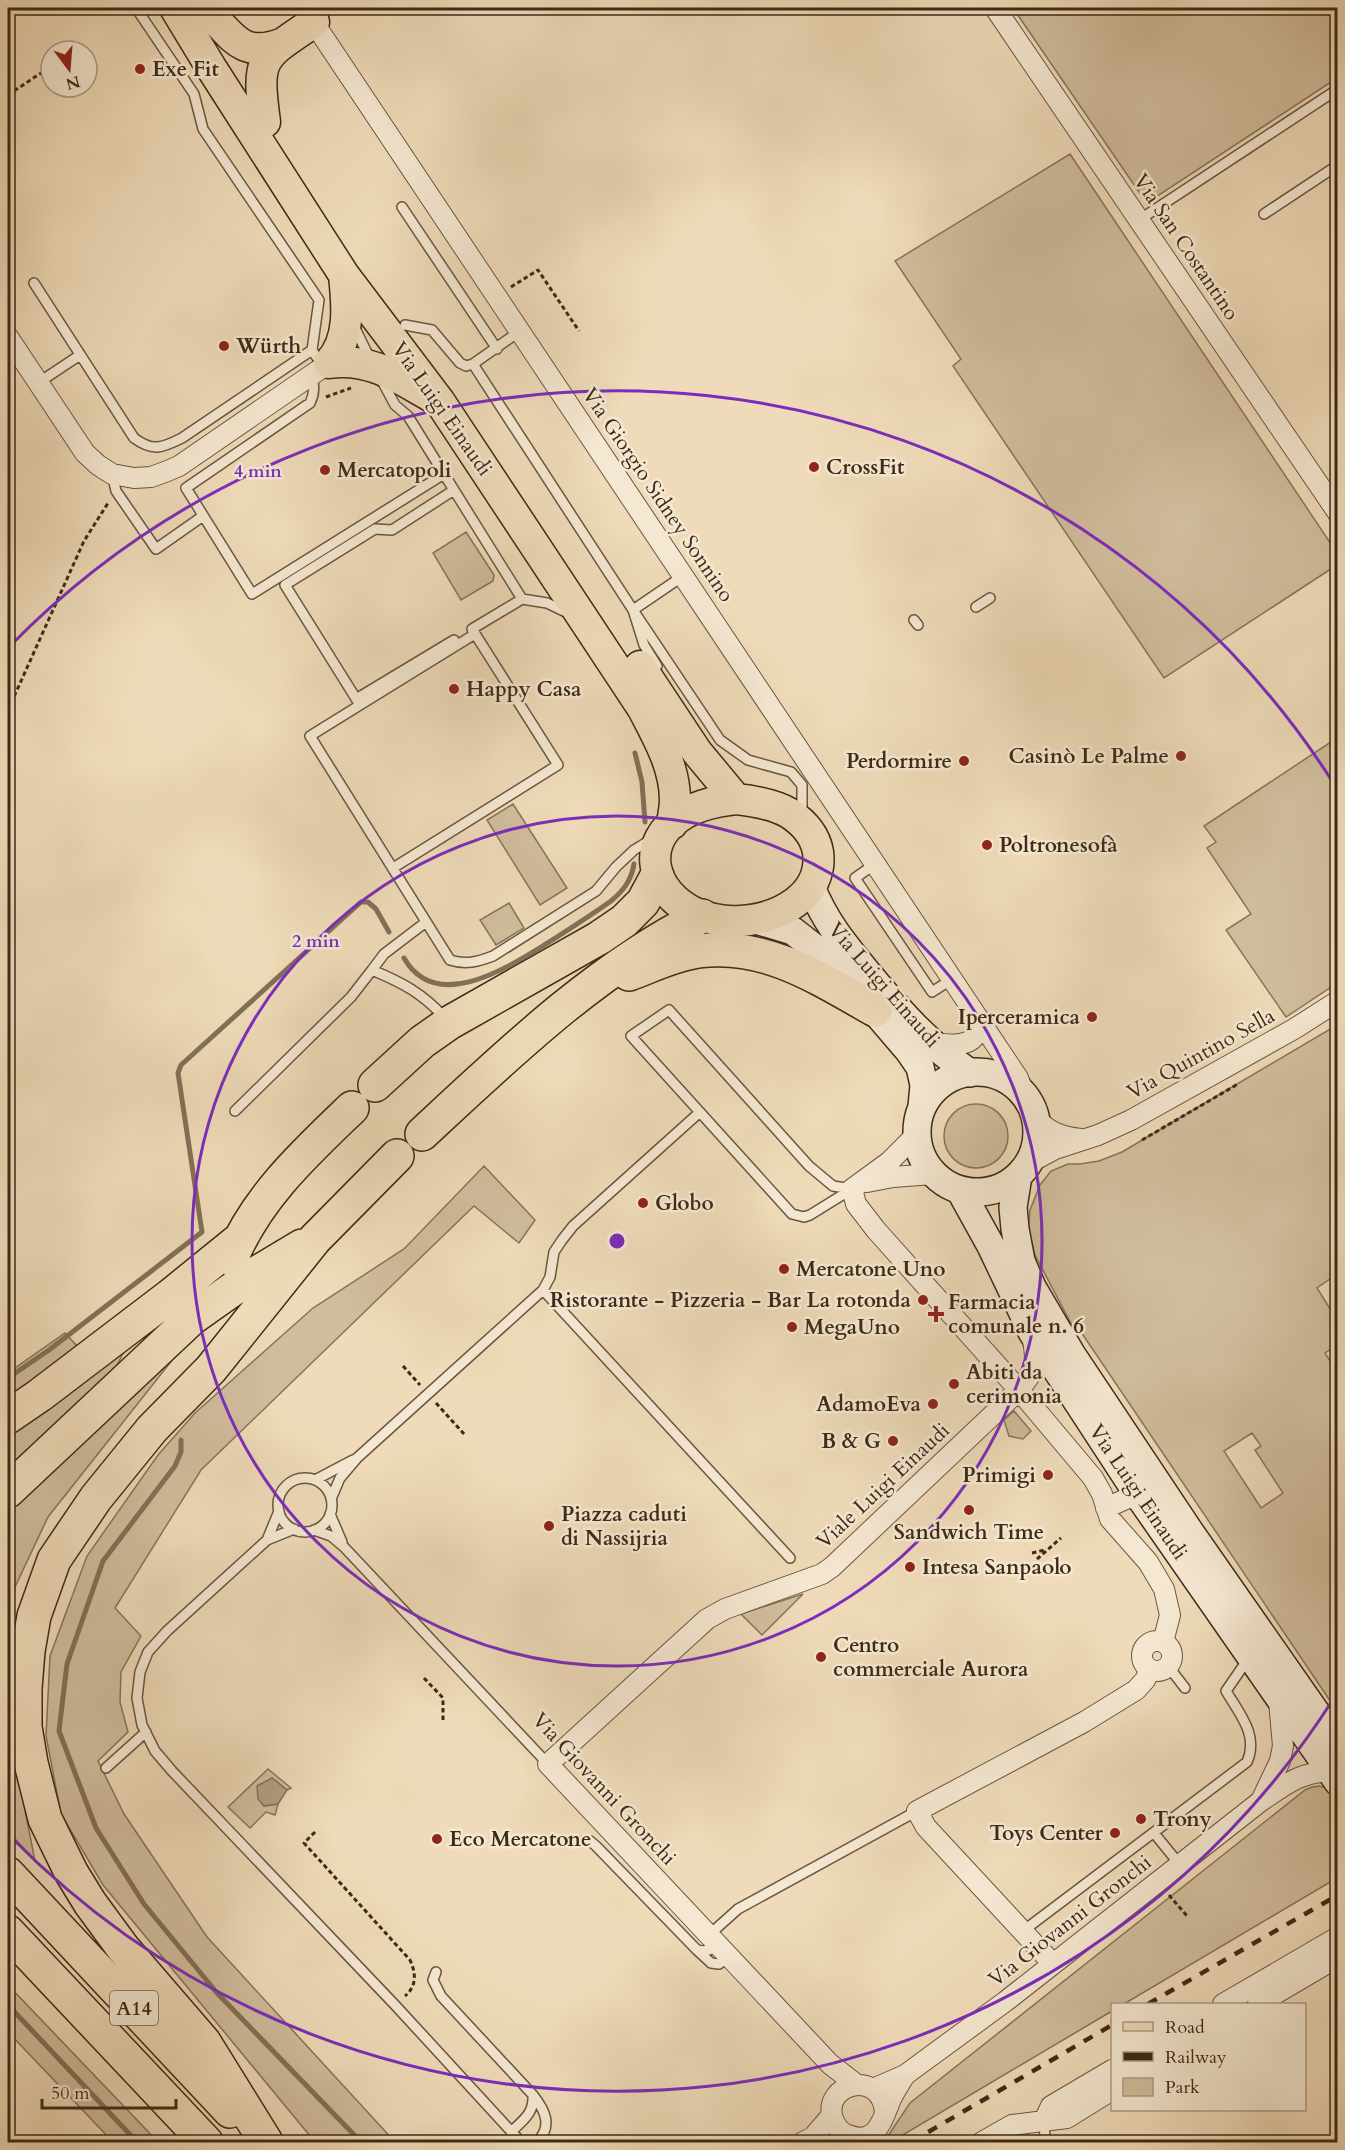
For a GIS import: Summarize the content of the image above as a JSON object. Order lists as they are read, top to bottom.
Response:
{
  "streets": {
    "highway": ["A14"],
    "main road": ["Via Luigi Einaudi"],
    "street": [
      "Via San Costantino",
      "Via Giorgio Sidney Sonnino",
      "Via Quintino Sella",
      "Viale Luigi Einaudi",
      "Via Giovanni Gronchi"
    ]
  },
  "crossings": [
    ["Via Luigi Einaudi", "Via Giorgio Sidney Sonnino"],
    ["Via Luigi Einaudi", "Via Quintino Sella"],
    ["Via Luigi Einaudi", "Viale Luigi Einaudi"],
    ["Via Luigi Einaudi", "Via Giovanni Gronchi"],
    ["Via Giorgio Sidney Sonnino", "Via Quintino Sella"],
    ["Viale Luigi Einaudi", "Via Giovanni Gronchi"]
  ],
  "places": {
    "other": [
      "Exe Fit",
      "Würth",
      "CrossFit",
      "Mercatopoli",
      "Happy Casa",
      "Casinò Le Palme",
      "Perdormire",
      "Poltronesofà",
      "Iperceramica",
      "Globo",
      "Mercatone Uno",
      "Ristorante - Pizzeria - Bar La rotonda",
      "MegaUno",
      "Abiti da cerimonia",
      "AdamoEva",
      "B & G",
      "Primigi",
      "Sandwich Time",
      "Piazza caduti di Nassijria",
      "Intesa Sanpaolo",
      "Centro commerciale Aurora",
      "Trony",
      "Toys Center",
      "Eco Mercatone"
    ],
    "health": ["Farmacia comunale n. 6"]
  },
  "legend": ["Road", "Railway", "Park"],
  "scale_bar": "50 m",
  "north": "bottom",
  "rings": ["4 min", "2 min"]
}
